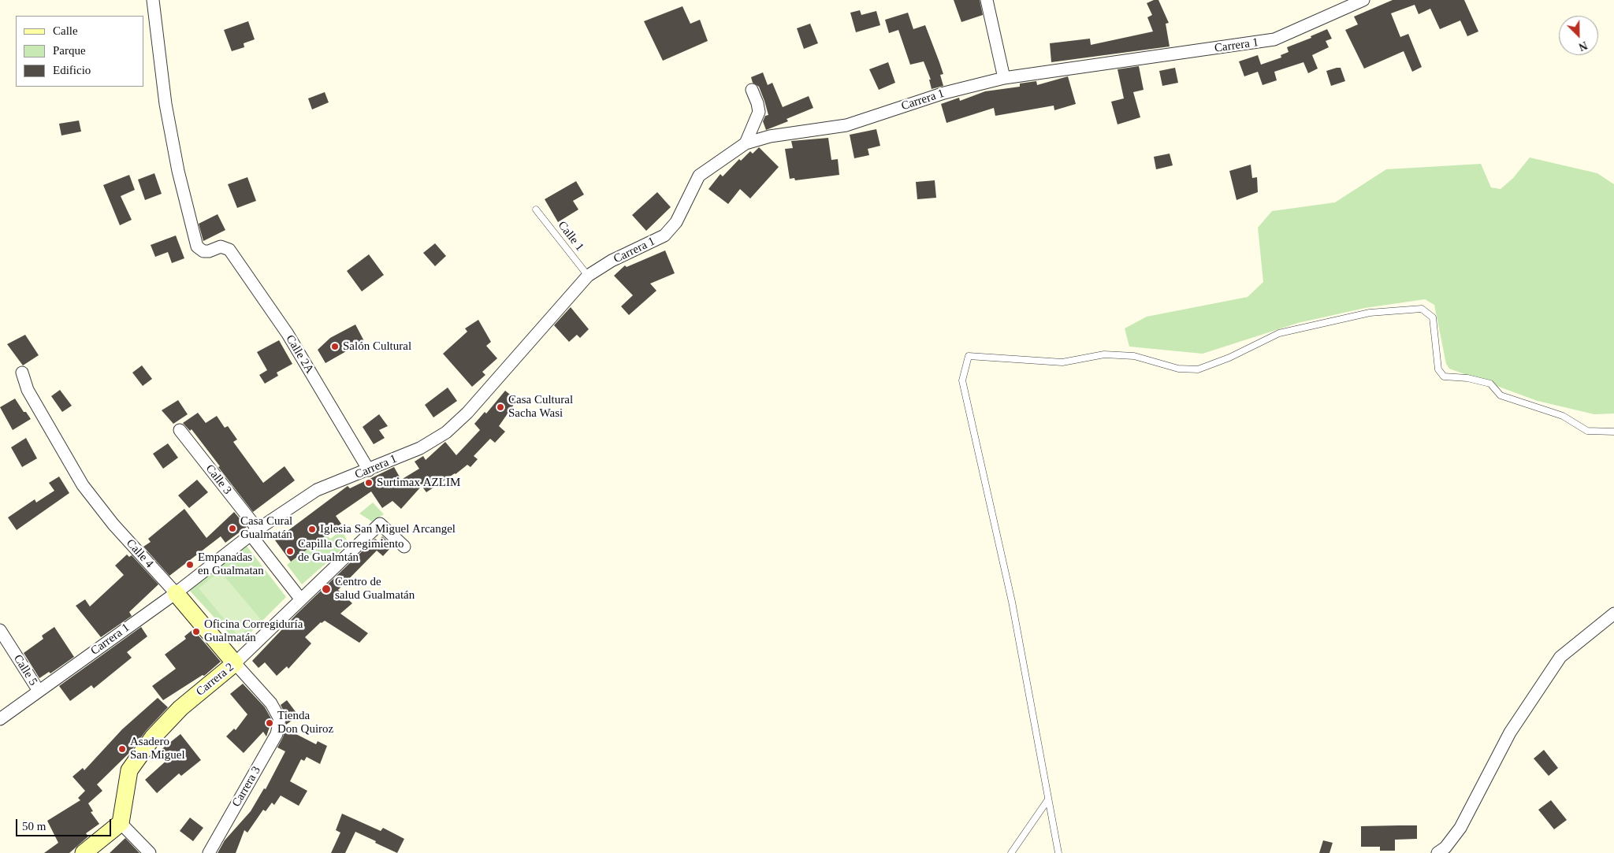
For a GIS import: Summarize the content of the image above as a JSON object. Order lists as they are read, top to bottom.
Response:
{
  "streets": {
    "street": [
      "Carrera 1",
      "Calle 2A",
      "Calle 3",
      "Calle 4",
      "Calle 5",
      "Carrera 2",
      "Carrera 3"
    ],
    "lane": ["Calle 1"]
  },
  "crossings": [
    ["Carrera 1", "Calle 1"],
    ["Carrera 1", "Calle 2A"],
    ["Carrera 1", "Calle 3"],
    ["Carrera 1", "Calle 4"],
    ["Carrera 1", "Calle 5"],
    ["Calle 3", "Carrera 2"],
    ["Calle 4", "Carrera 2"],
    ["Calle 4", "Carrera 3"]
  ],
  "places": [
    "Salón Cultural",
    "Casa Cultural Sacha Wasi",
    "Surtimax AZLIM",
    "Casa Cural Gualmatán",
    "Iglesia San Miguel Arcangel",
    "Capilla Corregimiento de Gualmtán",
    "Empanadas en Gualmatan",
    "Centro de salud Gualmatán",
    "Oficina Corregiduría Gualmatán",
    "Tienda Don Quiroz",
    "Asadero San Miguel"
  ],
  "legend": ["Calle", "Parque", "Edificio"],
  "scale_bar": "50 m",
  "north": "bottom right"
}
